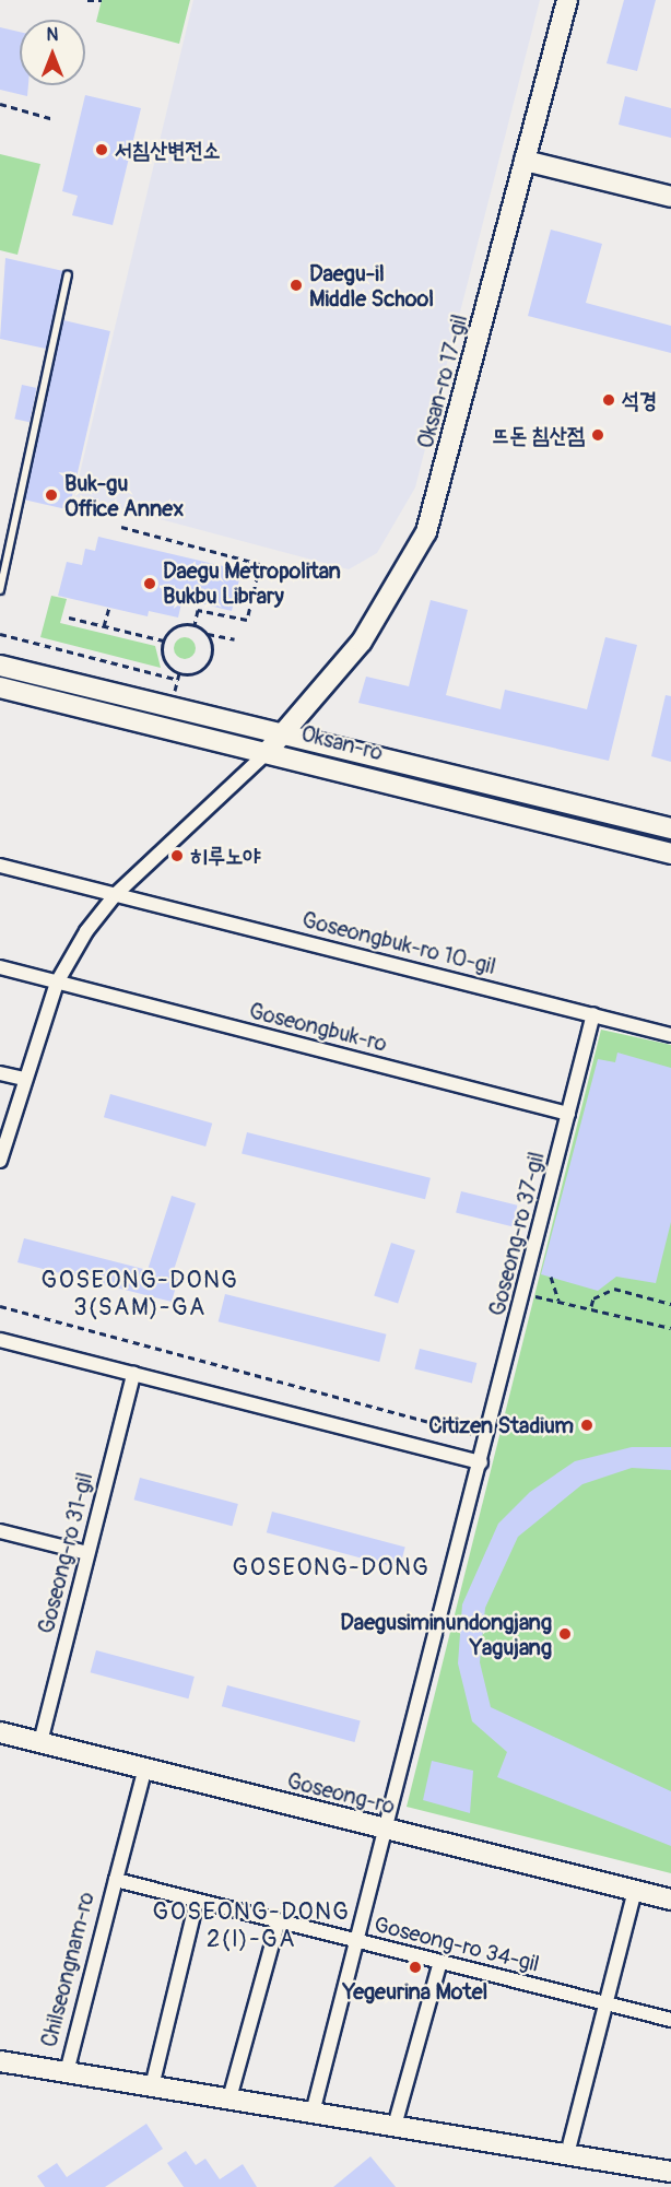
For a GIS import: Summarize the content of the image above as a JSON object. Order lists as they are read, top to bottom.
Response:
{
  "streets": {
    "street": [
      "Oksan-ro 17-gil",
      "Oksan-ro",
      "Goseongbuk-ro 10-gil",
      "Goseongbuk-ro",
      "Goseong-ro 37-gil",
      "Goseong-ro 31-gil",
      "Goseong-ro",
      "Goseong-ro 34-gil",
      "Chilseongnam-ro"
    ]
  },
  "crossings": [
    ["Oksan-ro 17-gil", "Oksan-ro"],
    ["Goseongbuk-ro 10-gil", "Goseong-ro 37-gil"],
    ["Goseongbuk-ro", "Goseong-ro 37-gil"],
    ["Goseong-ro 37-gil", "Goseong-ro"],
    ["Goseong-ro 37-gil", "Goseong-ro 34-gil"],
    ["Goseong-ro 31-gil", "Goseong-ro"],
    ["Goseong-ro 34-gil", "Chilseongnam-ro"]
  ],
  "districts": ["GOSEONG-DONG 3(SAM)-GA", "GOSEONG-DONG", "GOSEONG-DONG 2(I)-GA"],
  "places": [
    "서침산변전소",
    "Daegu-il Middle School",
    "석경",
    "뜨돈 침산점",
    "Buk-gu Office Annex",
    "Daegu Metropolitan Bukbu Library",
    "히루노야",
    "Citizen Stadium",
    "Daegusiminundongjang Yagujang",
    "Yegeurina Motel"
  ],
  "north": "top"
}
